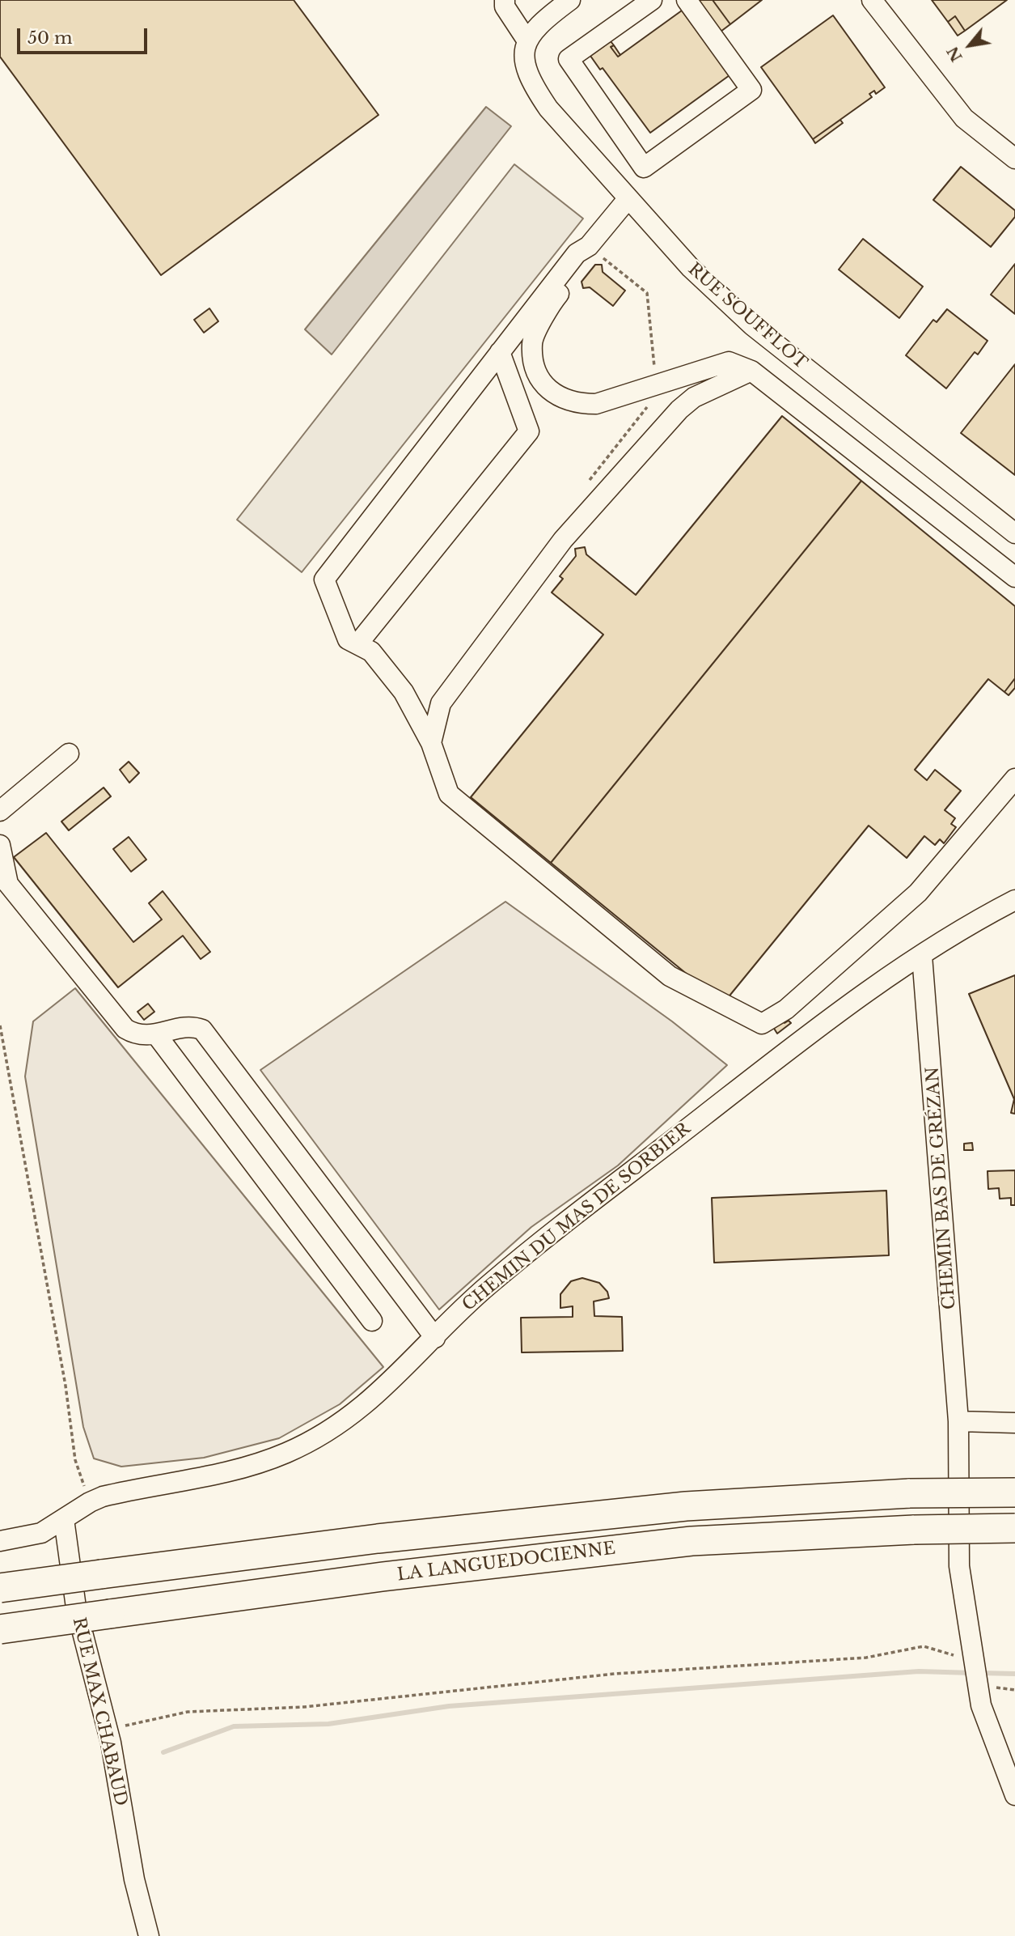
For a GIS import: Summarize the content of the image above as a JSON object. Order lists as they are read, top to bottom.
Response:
{
  "streets": {
    "highway": ["LA LANGUEDOCIENNE"],
    "street": [
      "RUE SOUFFLOT",
      "CHEMIN BAS DE GRÉZAN",
      "CHEMIN DU MAS DE SORBIER",
      "RUE MAX CHABAUD"
    ]
  },
  "crossings": [
    ["CHEMIN BAS DE GRÉZAN", "CHEMIN DU MAS DE SORBIER"],
    ["CHEMIN DU MAS DE SORBIER", "RUE MAX CHABAUD"]
  ],
  "scale_bar": "50 m",
  "north": "bottom left"
}
